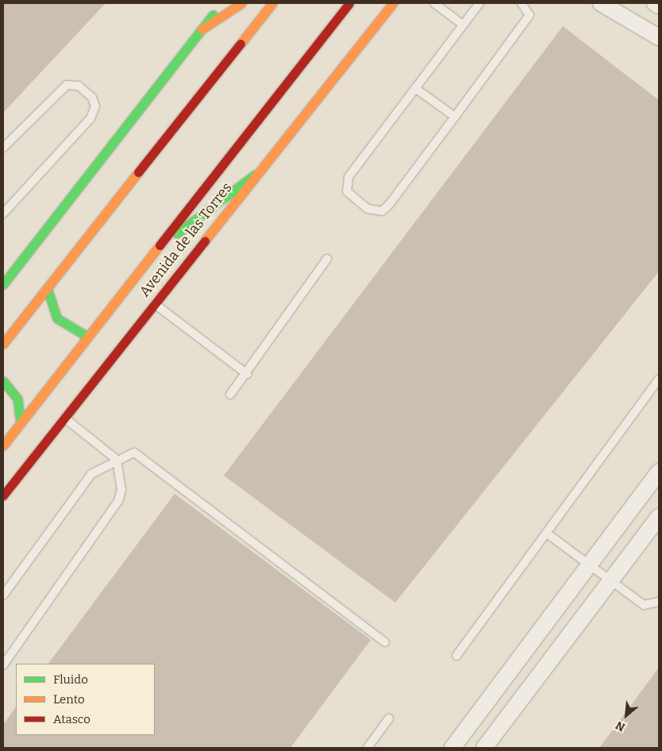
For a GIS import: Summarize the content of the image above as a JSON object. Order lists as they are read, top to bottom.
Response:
{
  "streets": {
    "main road": ["Avenida de las Torres"]
  },
  "legend": ["Fluido", "Lento", "Atasco"],
  "north": "bottom left"
}
